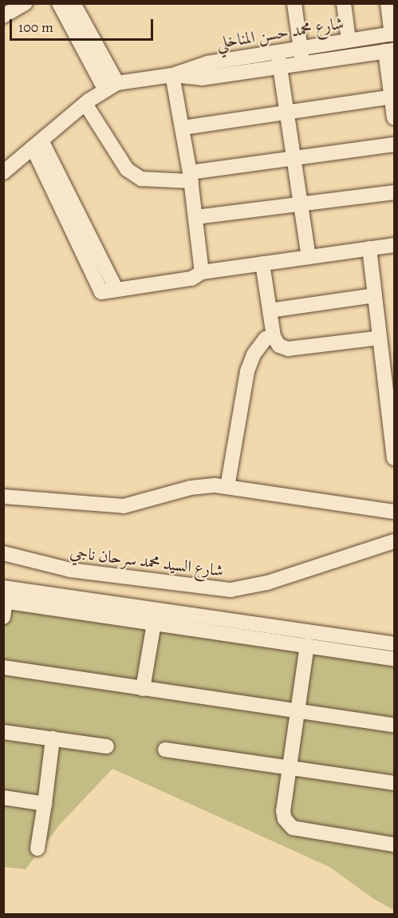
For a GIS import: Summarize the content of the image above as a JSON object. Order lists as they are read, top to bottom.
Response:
{
  "streets": {
    "street": ["شارع محمد حسن المناخلي", "شارع السيد محمد سرحان ناجي"]
  },
  "scale_bar": "100 m"
}
